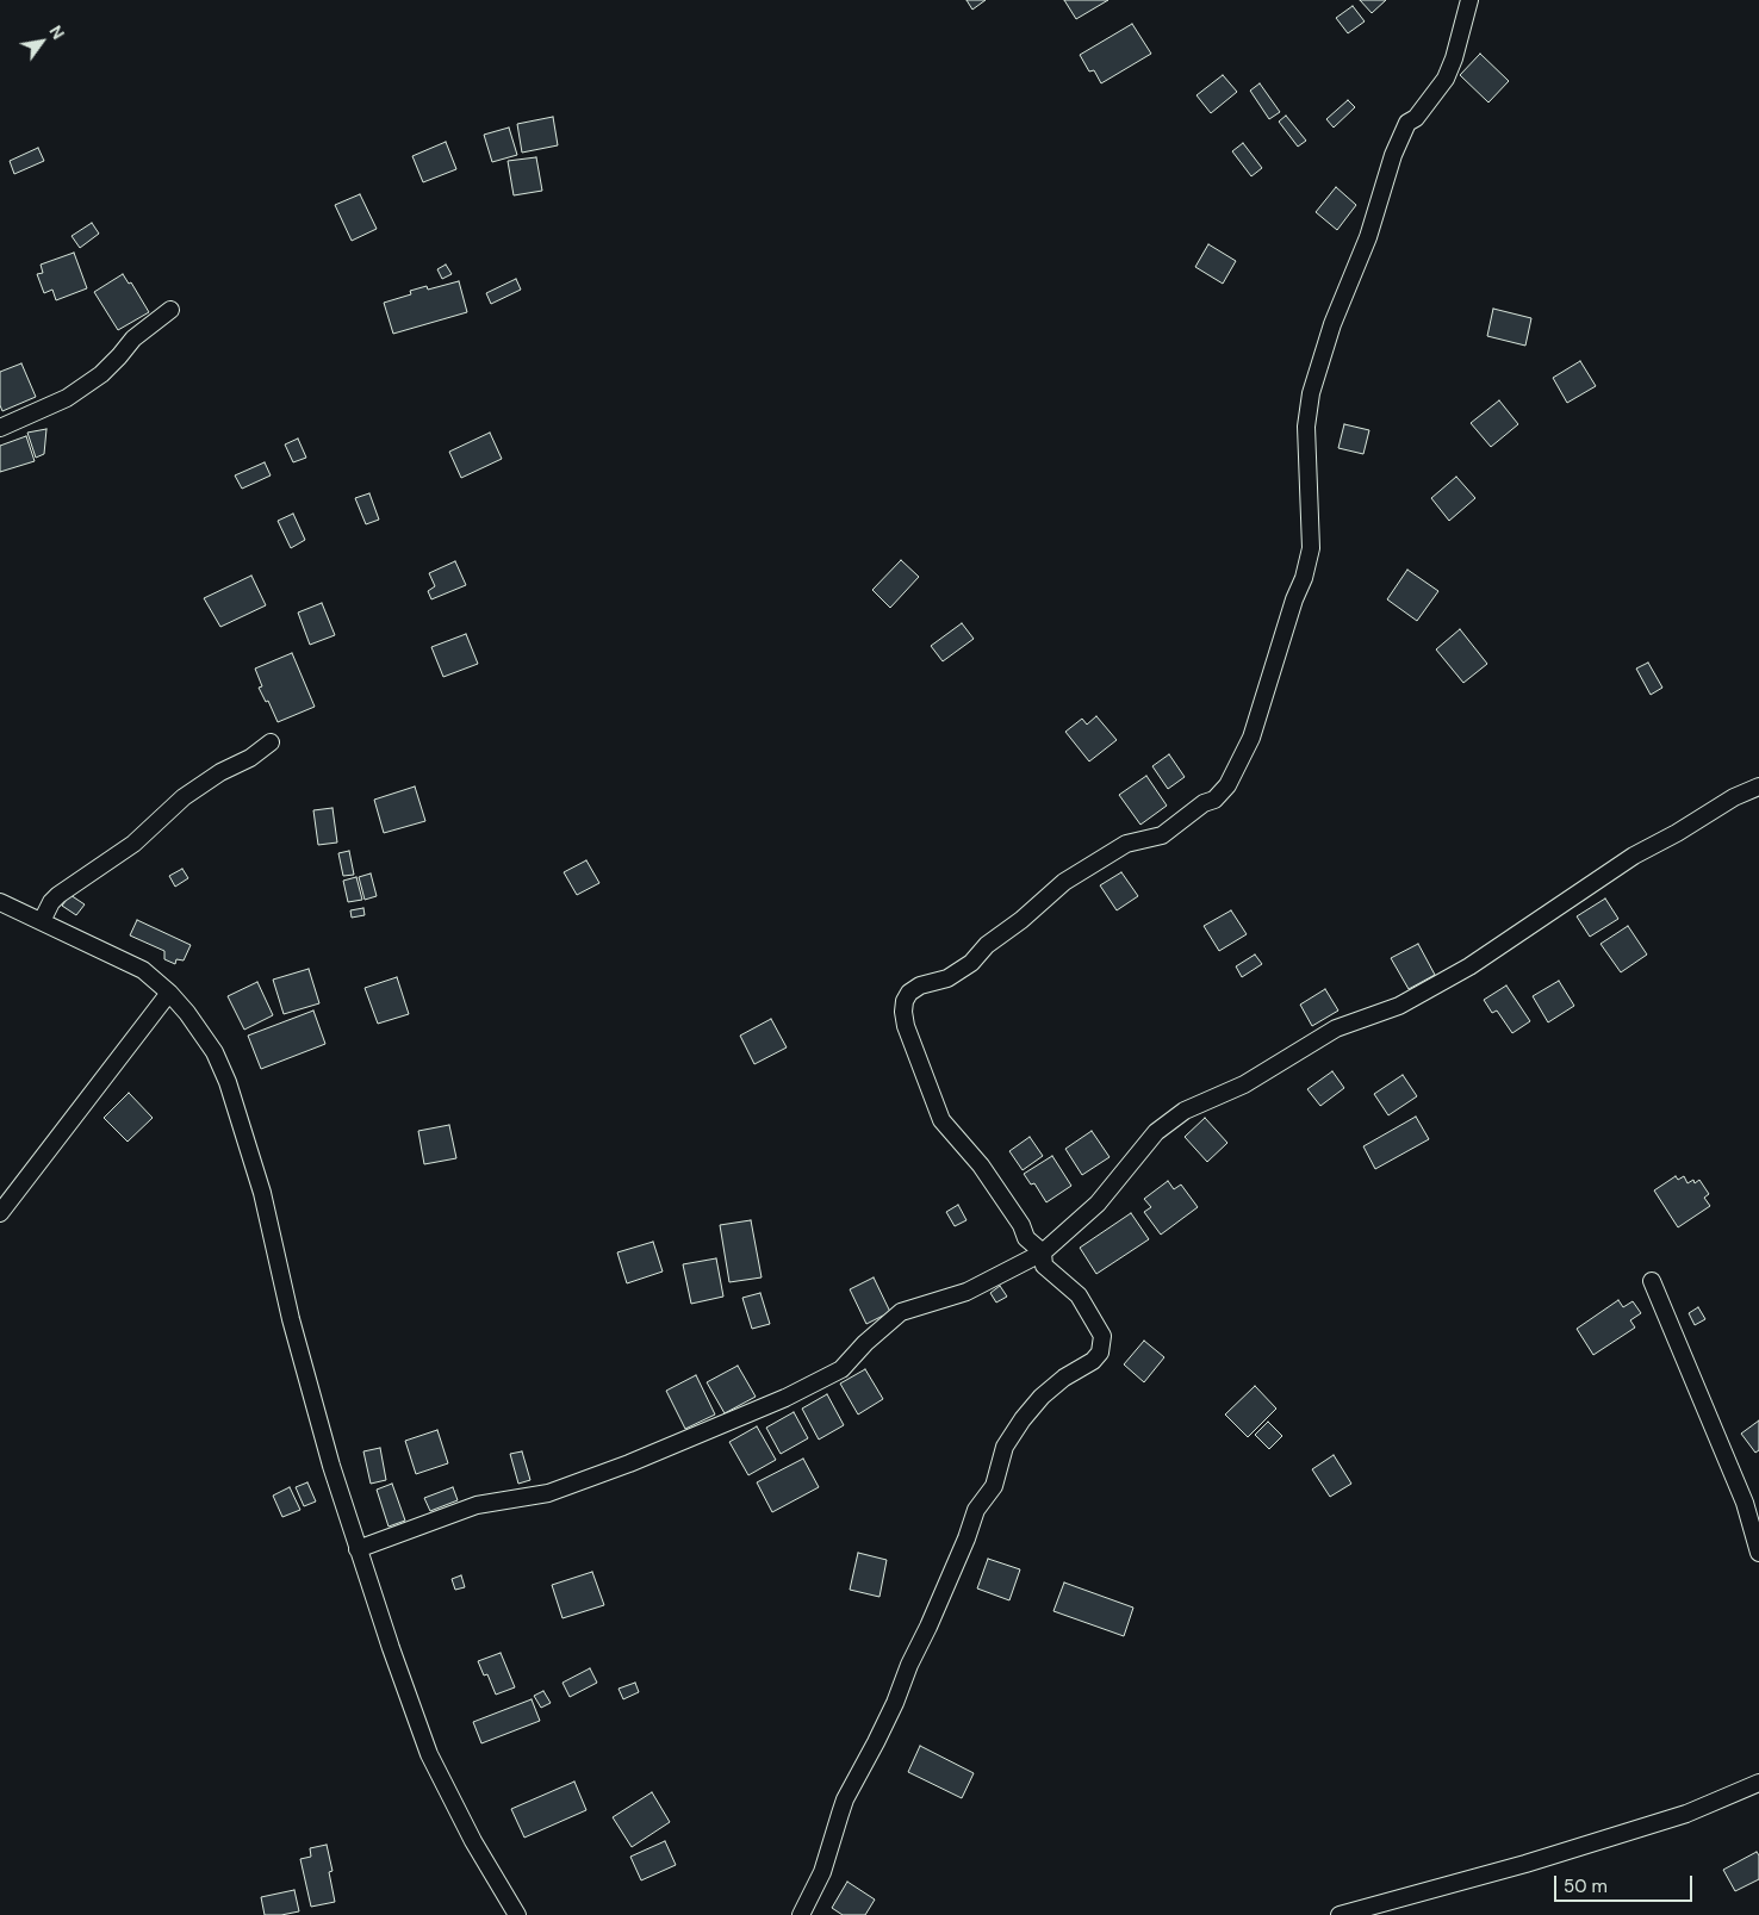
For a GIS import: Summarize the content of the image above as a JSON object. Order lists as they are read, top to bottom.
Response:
{
  "scale_bar": "50 m",
  "north": "top right"
}
